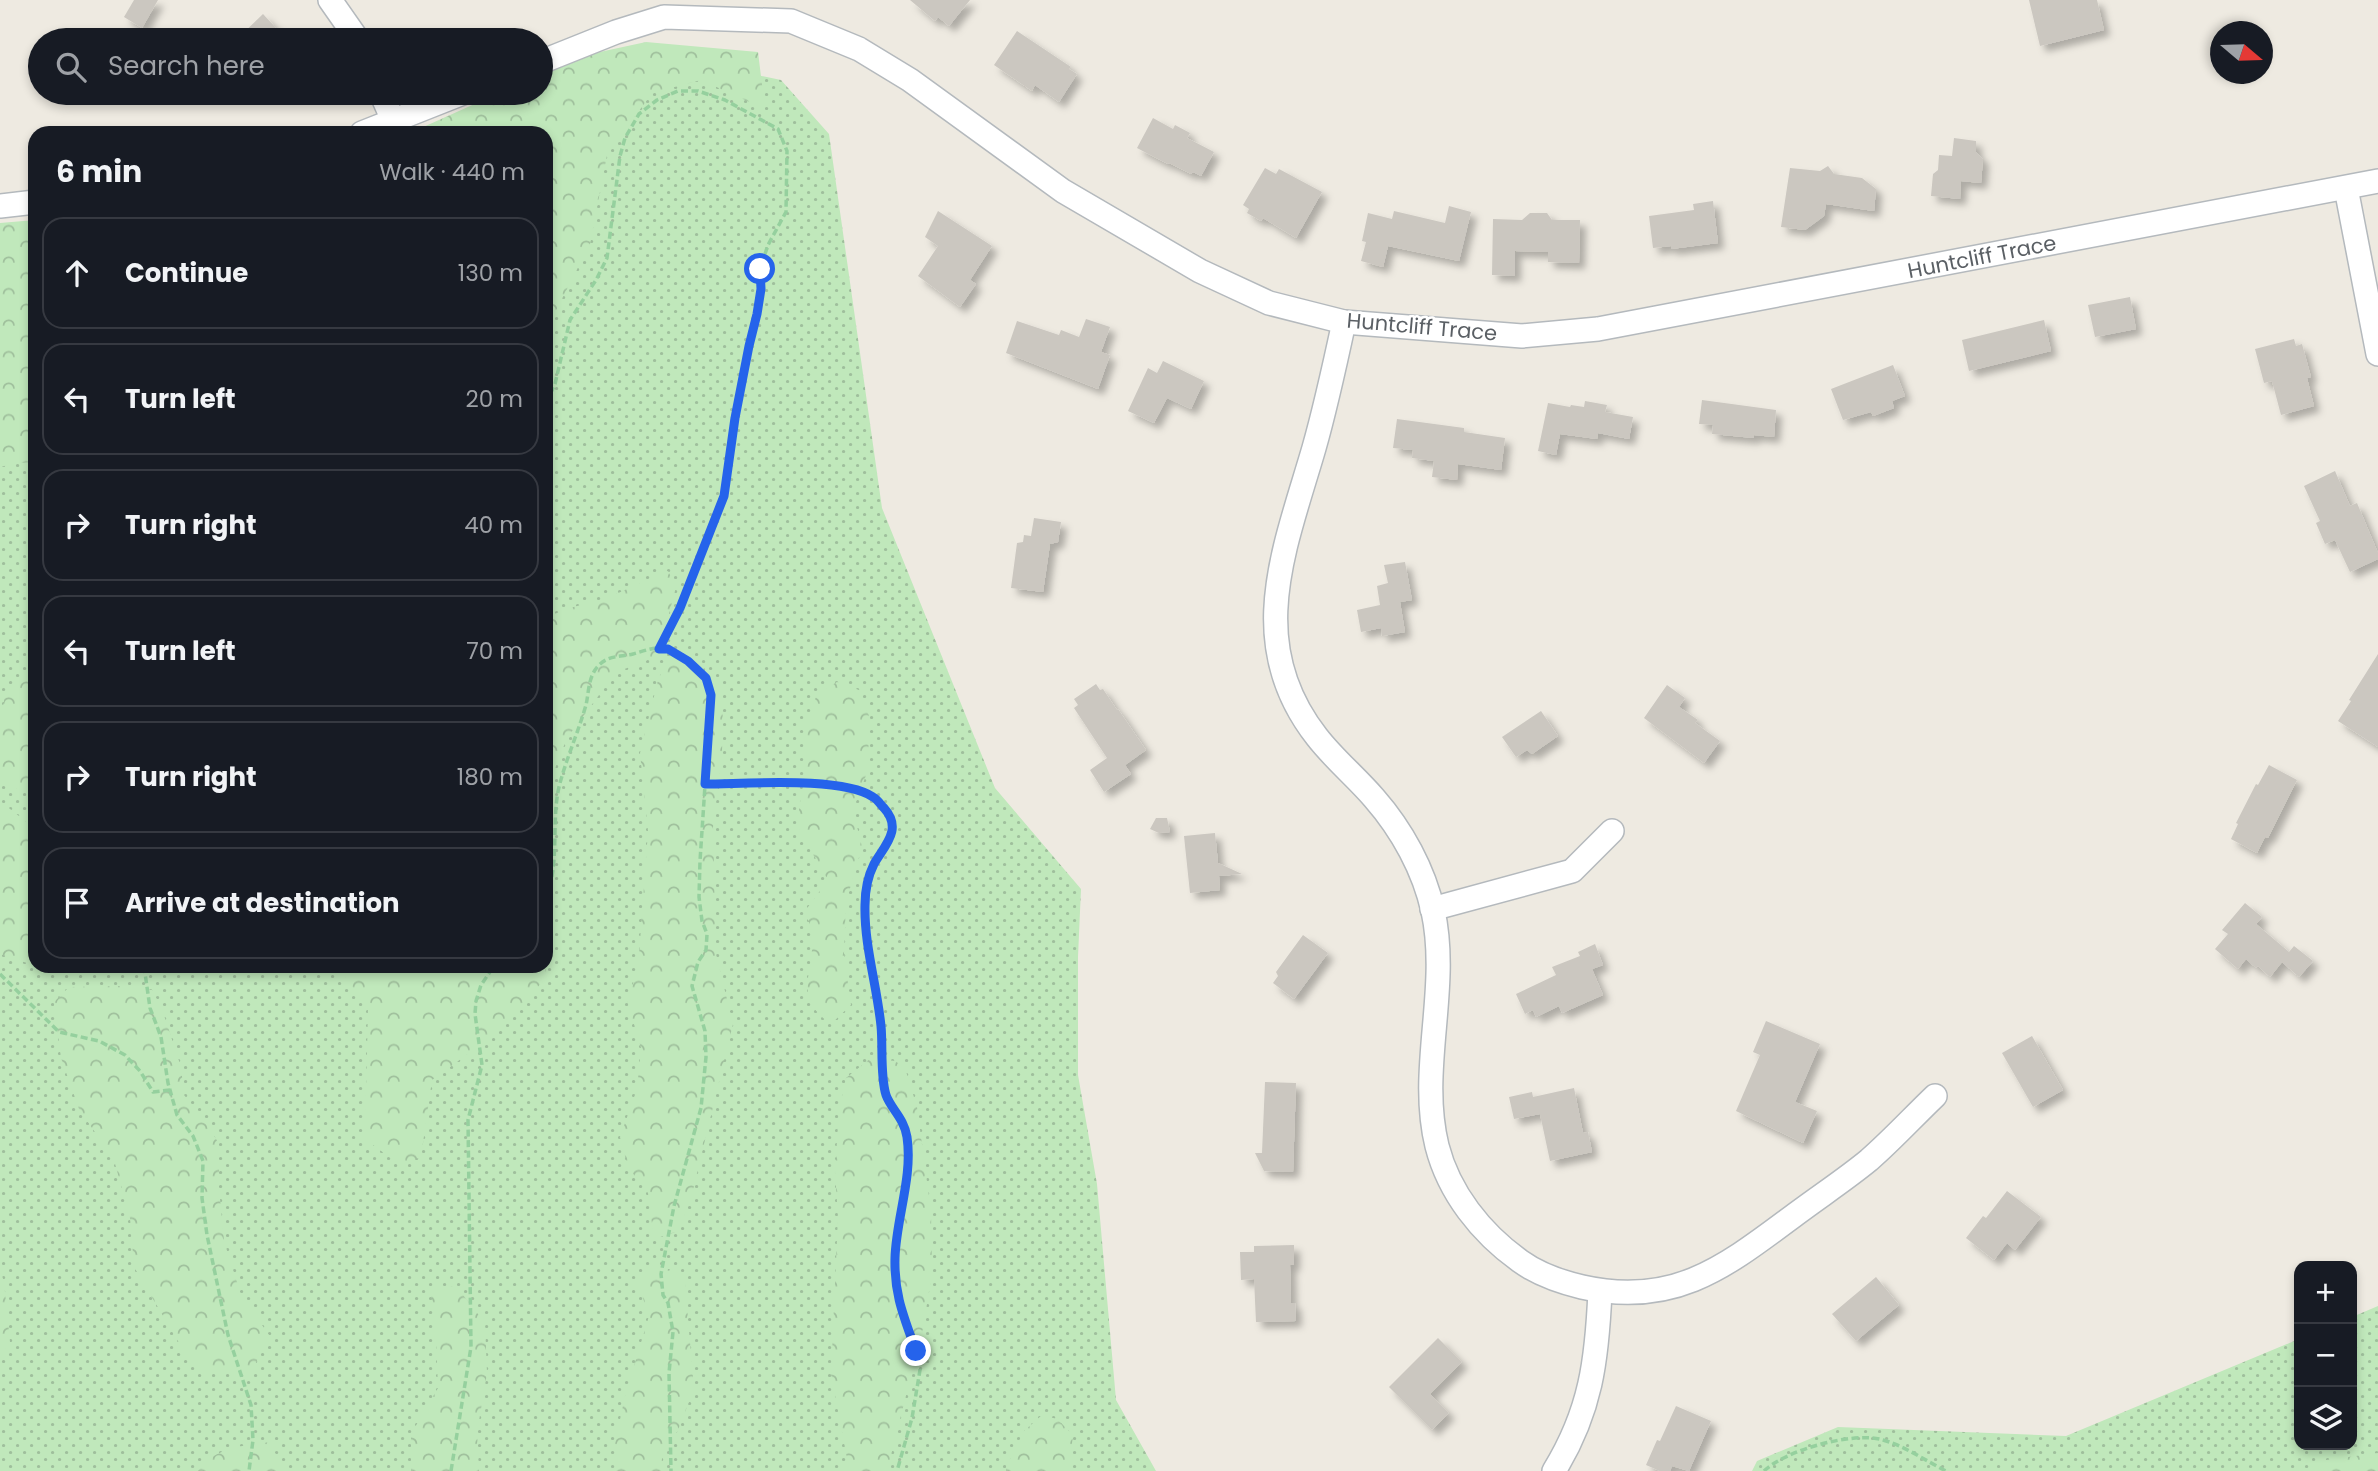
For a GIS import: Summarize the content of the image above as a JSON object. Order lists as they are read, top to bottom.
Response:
{
  "streets": {
    "street": ["Huntcliff Trace"]
  },
  "north": "right",
  "page": {
    "search": "Search here",
    "heading": ["6 min", "Walk · 440 m"],
    "list": [
      ["Continue", "130 m"],
      ["Turn left", "20 m"],
      ["Turn right", "40 m"],
      ["Turn left", "70 m"],
      ["Turn right", "180 m"],
      "Arrive at destination"
    ],
    "map_buttons": ["+", "−"]
  }
}
